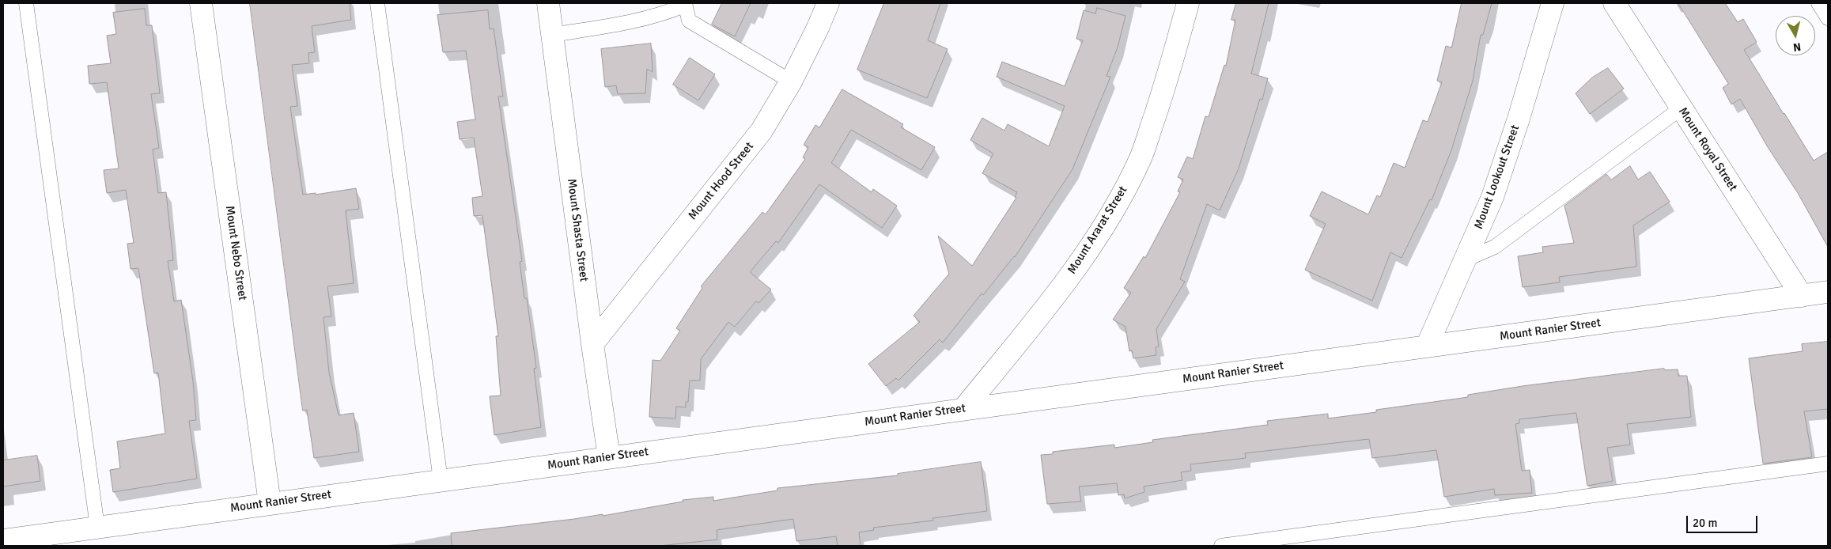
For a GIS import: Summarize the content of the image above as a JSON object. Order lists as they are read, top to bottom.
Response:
{
  "streets": {
    "street": [
      "Mount Royal Street",
      "Mount Lookout Street",
      "Mount Hood Street",
      "Mount Shasta Street",
      "Mount Ararat Street",
      "Mount Nebo Street",
      "Mount Ranier Street"
    ]
  },
  "crossings": [
    ["Mount Royal Street", "Mount Ranier Street"],
    ["Mount Lookout Street", "Mount Ranier Street"],
    ["Mount Hood Street", "Mount Shasta Street"],
    ["Mount Shasta Street", "Mount Ranier Street"],
    ["Mount Ararat Street", "Mount Ranier Street"],
    ["Mount Nebo Street", "Mount Ranier Street"]
  ],
  "scale_bar": "20 m",
  "north": "bottom"
}
